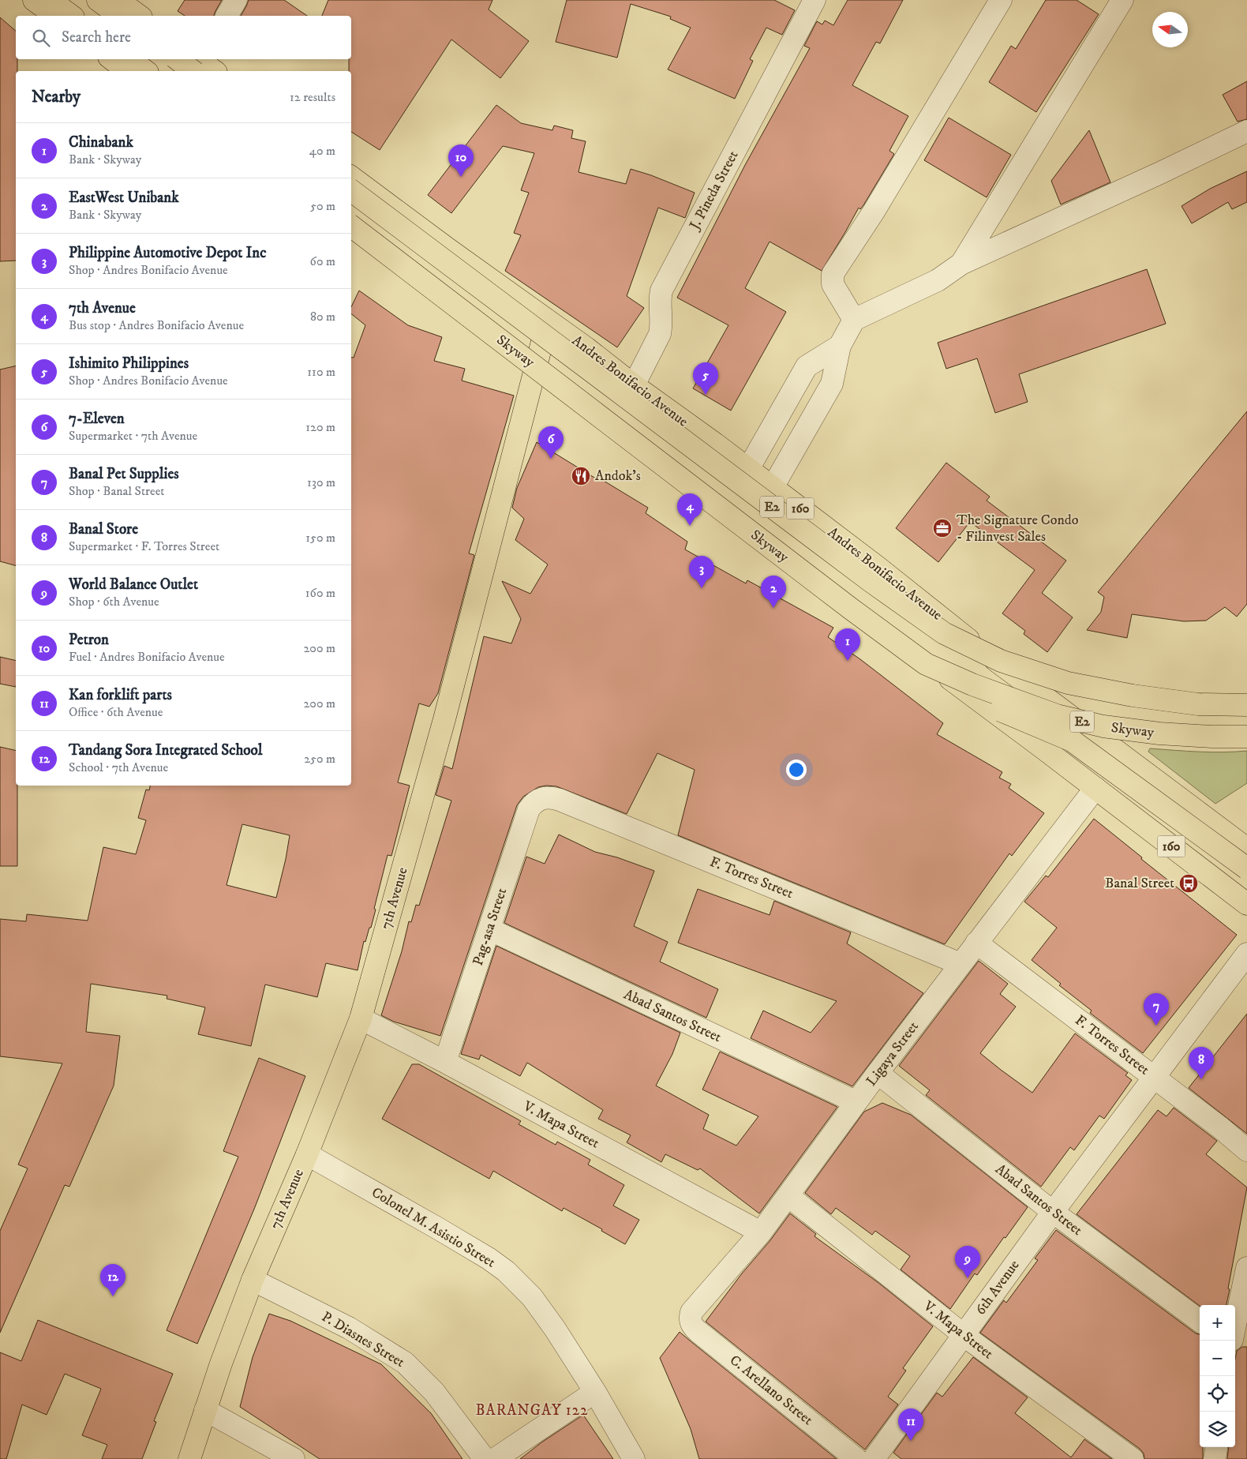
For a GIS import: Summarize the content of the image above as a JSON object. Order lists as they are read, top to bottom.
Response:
{
  "streets": {
    "main road": [
      "Skyway",
      "Andres Bonifacio Avenue",
      "E2",
      "160",
      "7th Avenue"
    ],
    "street": [
      "J. Pineda Street",
      "F. Torres Street",
      "Pag-asa Street",
      "Abad Santos Street",
      "Ligaya Street",
      "V. Mapa Street",
      "Colonel M. Asistio Street",
      "6th Avenue",
      "P. Diasnes Street",
      "C. Arellano Street"
    ]
  },
  "crossings": [
    ["J. Pineda Street", "Andres Bonifacio Avenue"],
    ["Andres Bonifacio Avenue", "7th Avenue"],
    ["160", "7th Avenue"],
    ["160", "Ligaya Street"],
    ["F. Torres Street", "Pag-asa Street"],
    ["F. Torres Street", "Ligaya Street"],
    ["7th Avenue", "V. Mapa Street"],
    ["7th Avenue", "Colonel M. Asistio Street"],
    ["7th Avenue", "P. Diasnes Street"],
    ["Pag-asa Street", "Abad Santos Street"],
    ["Pag-asa Street", "V. Mapa Street"],
    ["Abad Santos Street", "Ligaya Street"],
    ["Abad Santos Street", "6th Avenue"],
    ["Ligaya Street", "V. Mapa Street"],
    ["Ligaya Street", "C. Arellano Street"],
    ["V. Mapa Street", "6th Avenue"]
  ],
  "districts": ["BARANGAY 122"],
  "places": {
    "restaurant": ["Andok's"],
    "office": ["The Signature Condo - Filinvest Sales"],
    "bus stop": ["Banal Street"]
  },
  "north": "left",
  "page": {
    "search": "Search here",
    "heading": ["Nearby", "12 results"],
    "list": [
      {
        "mark": "1",
        "name": "Chinabank",
        "note": "Bank · Skyway",
        "value": "40 m"
      },
      {
        "mark": "2",
        "name": "EastWest Unibank",
        "note": "Bank · Skyway",
        "value": "50 m"
      },
      {
        "mark": "3",
        "name": "Philippine Automotive Depot Inc",
        "note": "Shop · Andres Bonifacio Avenue",
        "value": "60 m"
      },
      {
        "mark": "4",
        "name": "7th Avenue",
        "note": "Bus stop · Andres Bonifacio Avenue",
        "value": "80 m"
      },
      {
        "mark": "5",
        "name": "Ishimito Philippines",
        "note": "Shop · Andres Bonifacio Avenue",
        "value": "110 m"
      },
      {
        "mark": "6",
        "name": "7-Eleven",
        "note": "Supermarket · 7th Avenue",
        "value": "120 m"
      },
      {
        "mark": "7",
        "name": "Banal Pet Supplies",
        "note": "Shop · Banal Street",
        "value": "130 m"
      },
      {
        "mark": "8",
        "name": "Banal Store",
        "note": "Supermarket · F. Torres Street",
        "value": "150 m"
      },
      {
        "mark": "9",
        "name": "World Balance Outlet",
        "note": "Shop · 6th Avenue",
        "value": "160 m"
      },
      {
        "mark": "10",
        "name": "Petron",
        "note": "Fuel · Andres Bonifacio Avenue",
        "value": "200 m"
      },
      {
        "mark": "11",
        "name": "Kan forklift parts",
        "note": "Office · 6th Avenue",
        "value": "200 m"
      },
      {
        "mark": "12",
        "name": "Tandang Sora Integrated School",
        "note": "School · 7th Avenue",
        "value": "250 m"
      }
    ],
    "pins": [
      "10",
      "5",
      "6",
      "4",
      "3",
      "2",
      "1",
      "7",
      "8",
      "9",
      "12",
      "11"
    ],
    "map_buttons": ["+", "−"]
  }
}
